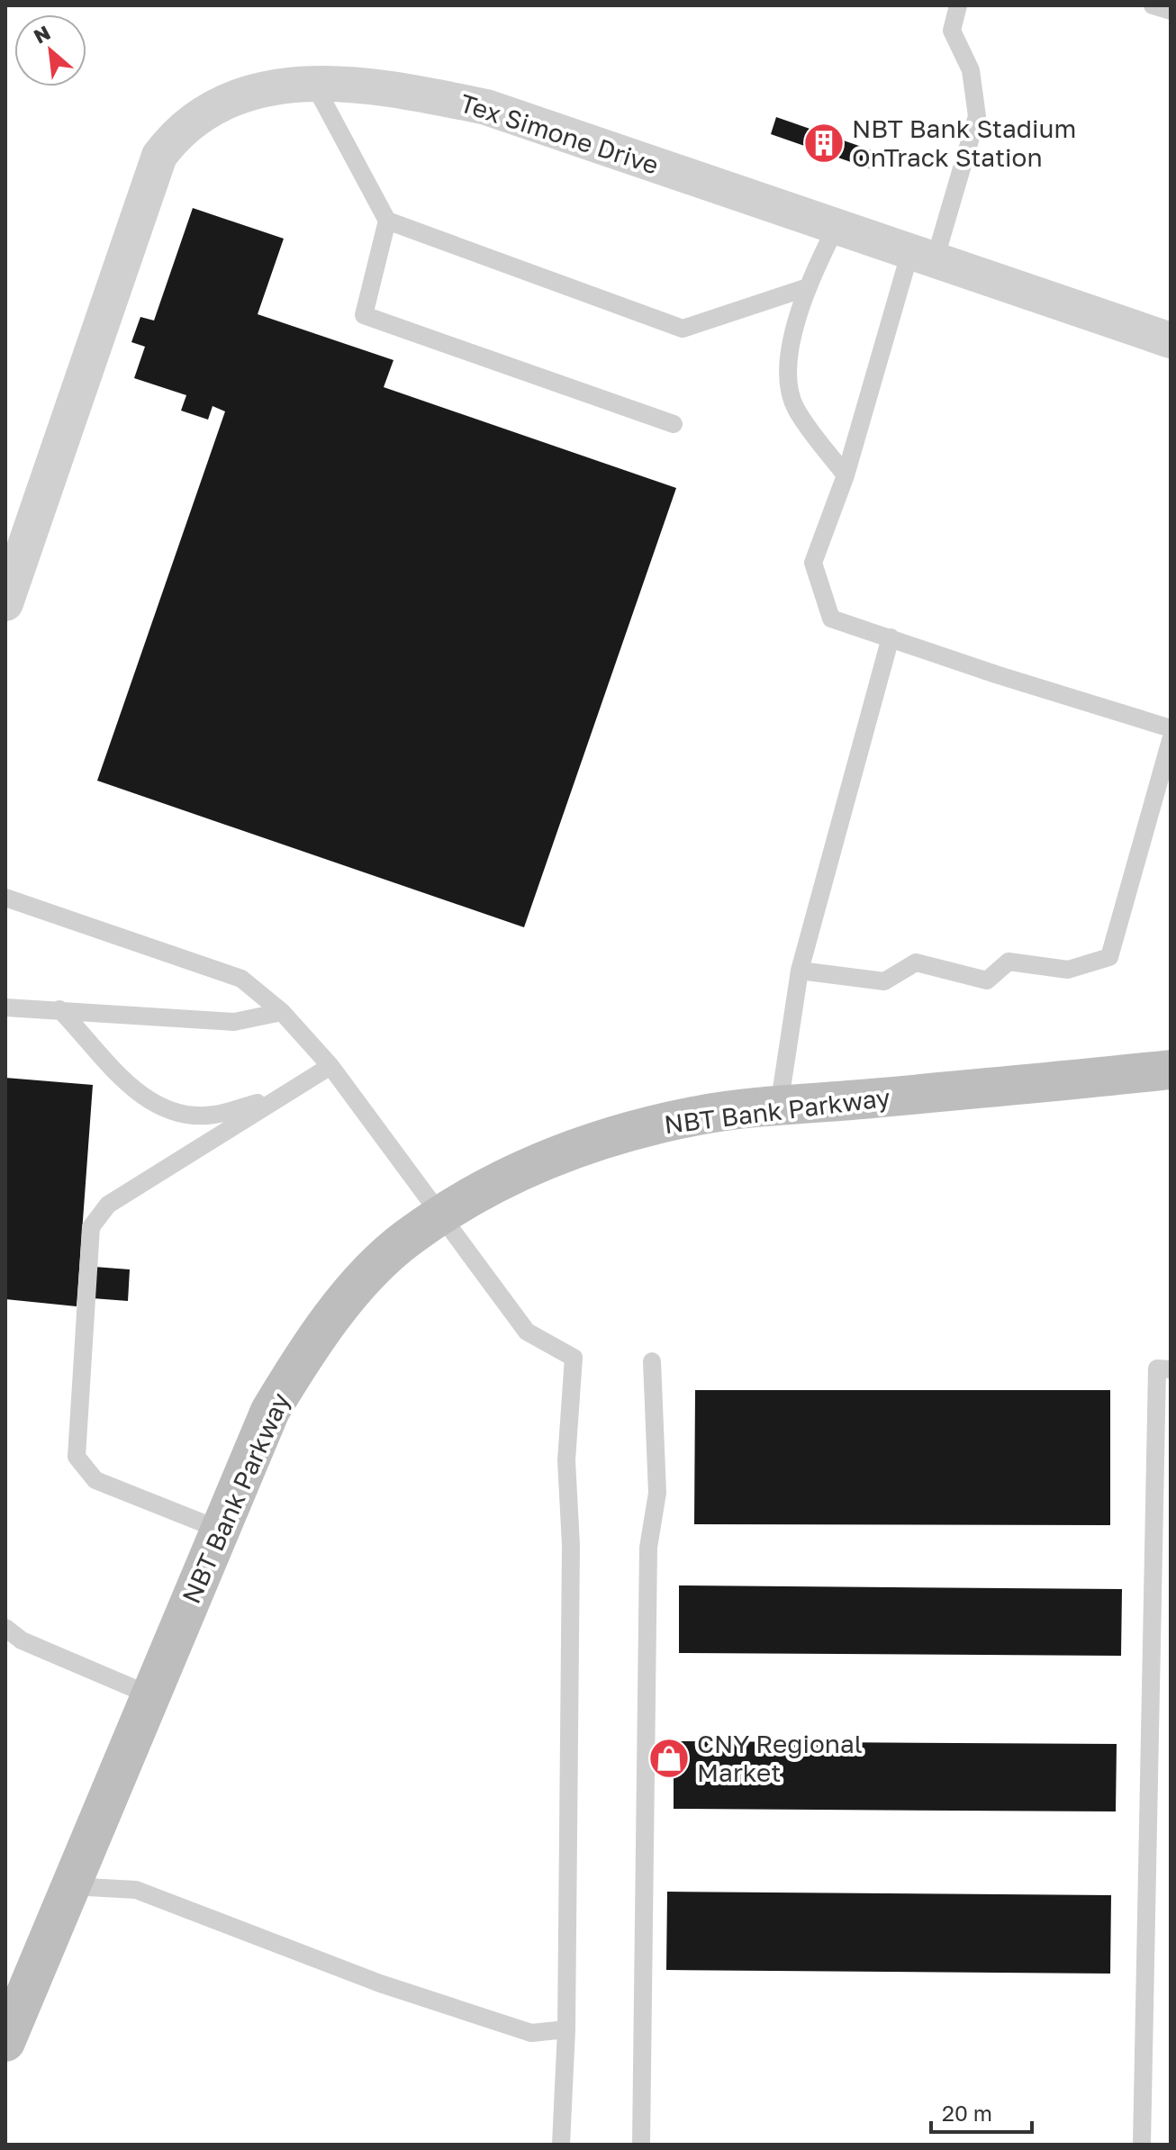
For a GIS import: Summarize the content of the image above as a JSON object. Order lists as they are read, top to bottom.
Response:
{
  "streets": {
    "street": ["Tex Simone Drive", "NBT Bank Parkway"]
  },
  "places": {
    "building": ["NBT Bank Stadium OnTrack Station"],
    "shop": ["CNY Regional Market"]
  },
  "scale_bar": "20 m",
  "north": "top left"
}
